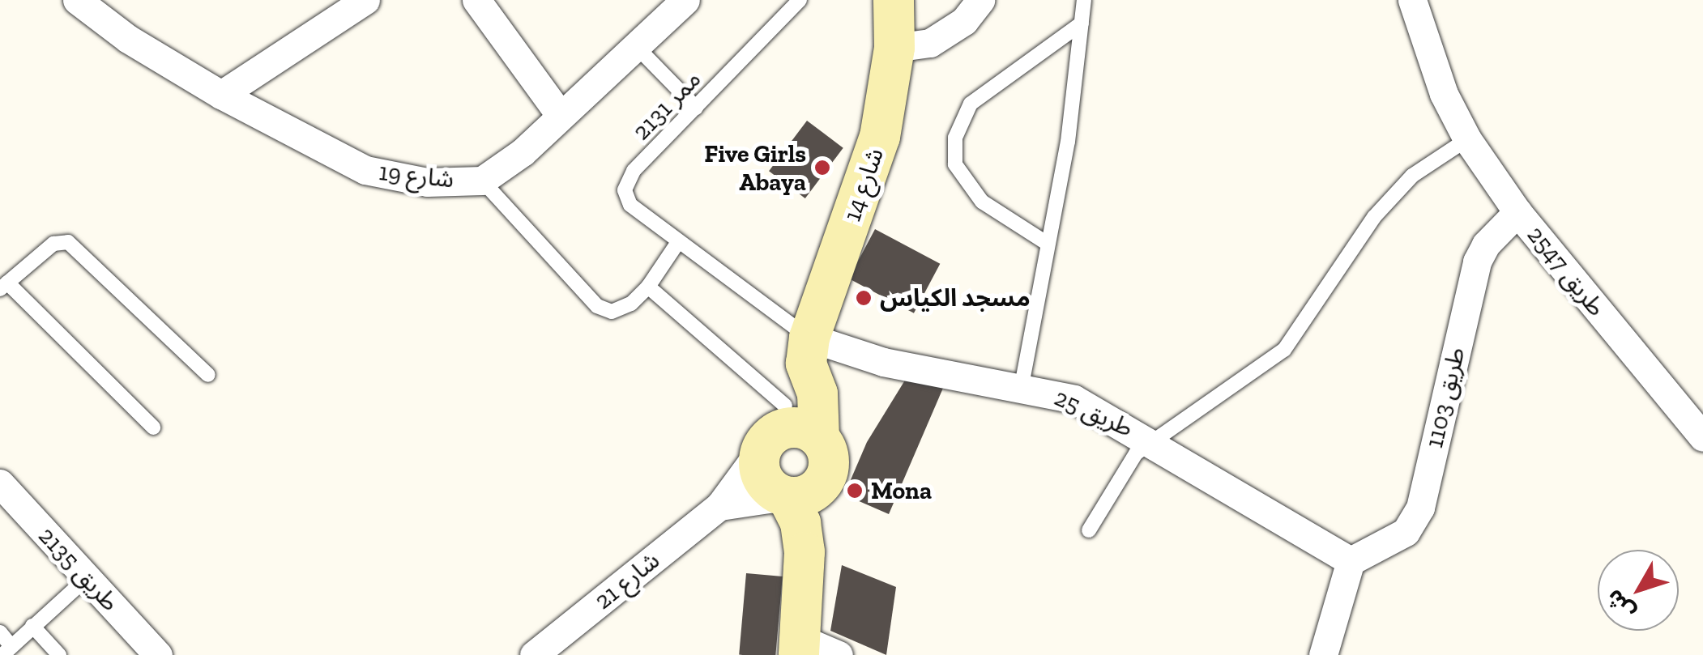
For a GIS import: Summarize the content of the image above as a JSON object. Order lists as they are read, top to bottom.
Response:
{
  "streets": {
    "street": [
      "شارع 19",
      "شارع 14",
      "طريق 2547",
      "طريق 1103",
      "طريق 25",
      "طريق 2135",
      "شارع 21"
    ],
    "lane": ["ممر 2131"]
  },
  "crossings": [
    ["ممر 2131", "شارع 14"],
    ["ممر 2131", "طريق 25"],
    ["شارع 14", "طريق 25"],
    ["شارع 14", "شارع 21"],
    ["طريق 2547", "طريق 1103"],
    ["طريق 1103", "طريق 25"]
  ],
  "places": ["Five Girls Abaya", "مسجد الكياس", "Mona"],
  "north": "bottom left"
}
